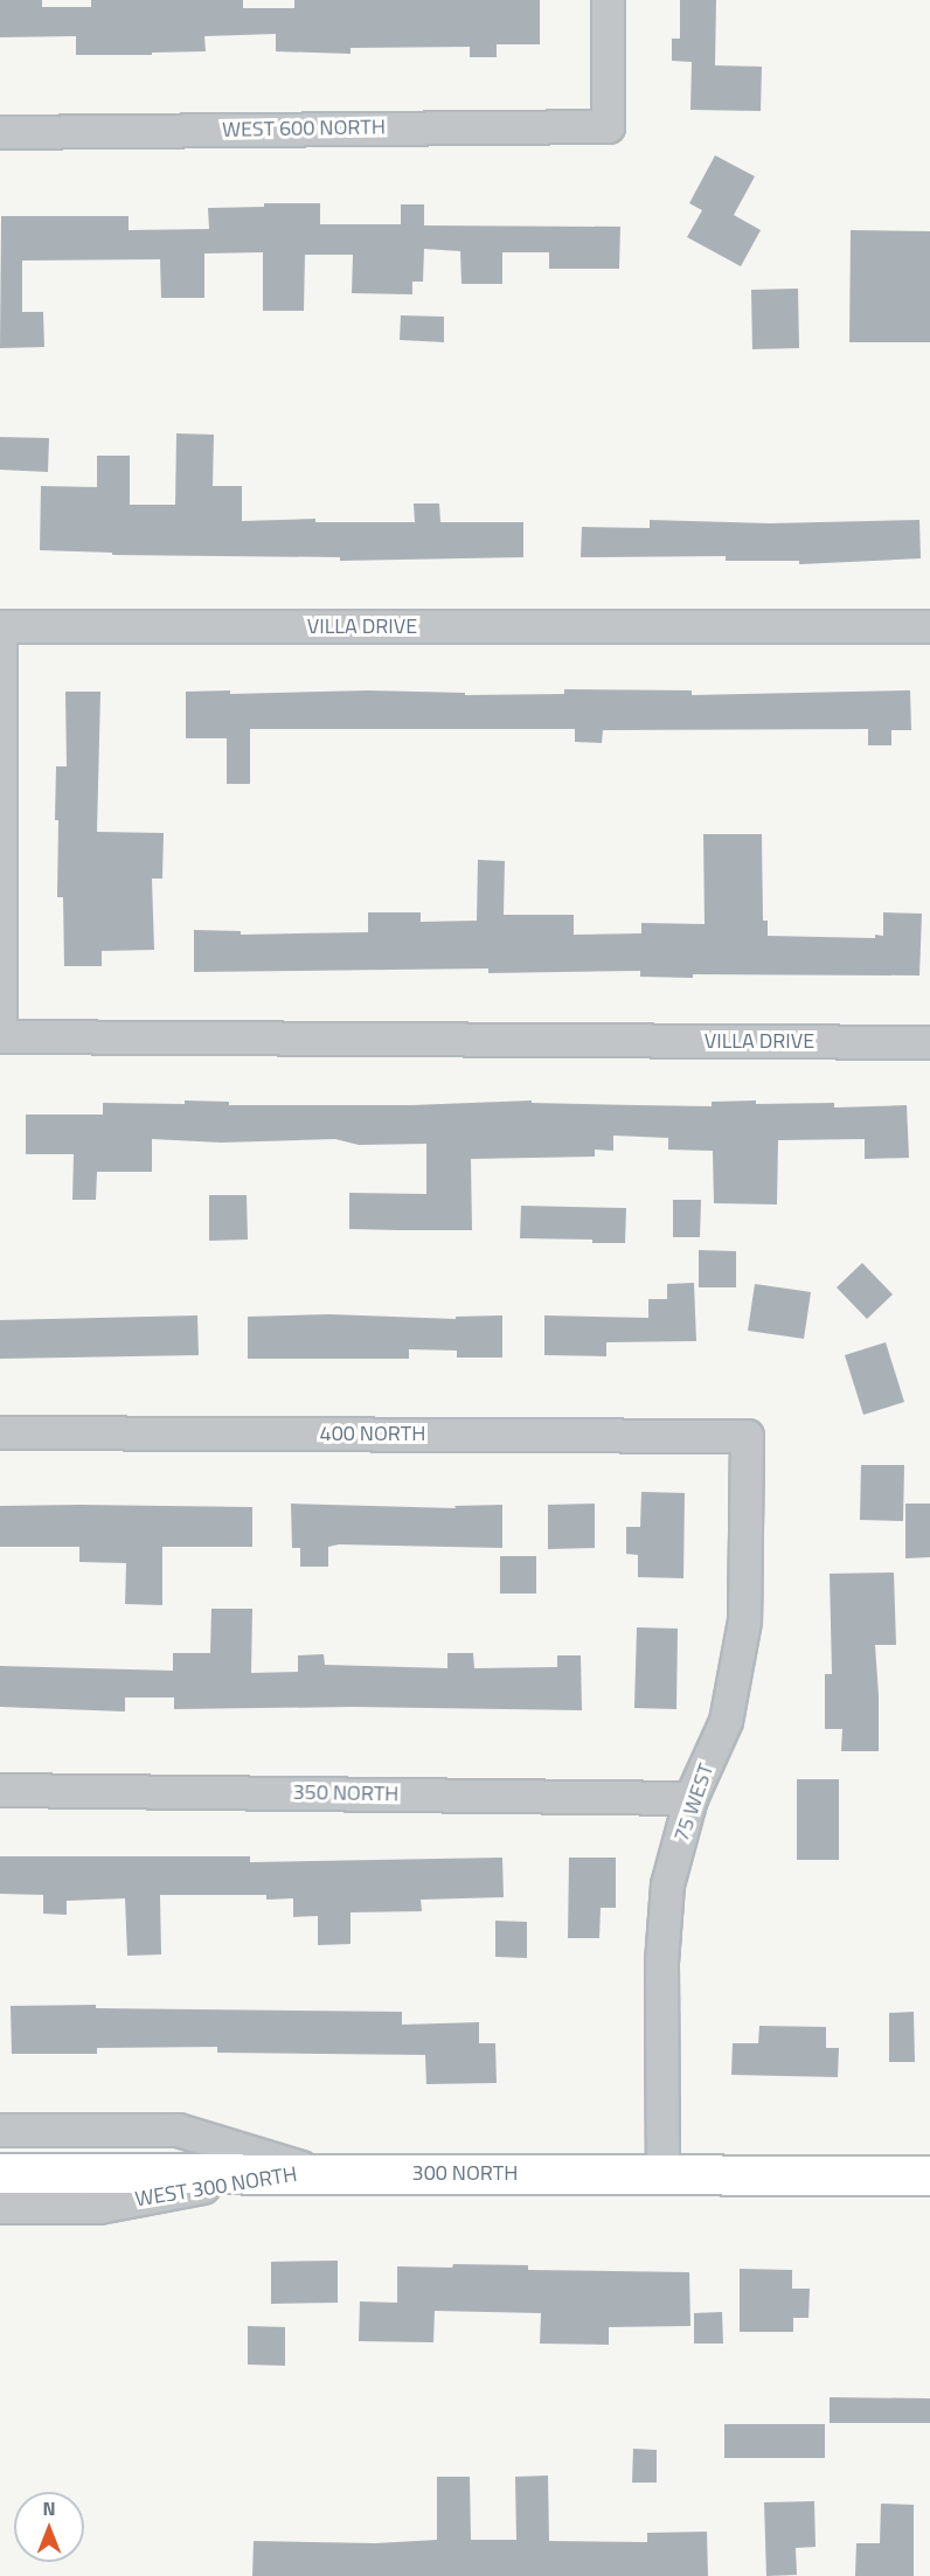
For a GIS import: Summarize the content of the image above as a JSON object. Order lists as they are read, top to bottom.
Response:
{
  "streets": {
    "main road": ["300 NORTH"],
    "street": [
      "WEST 600 NORTH",
      "VILLA DRIVE",
      "400 NORTH",
      "350 NORTH",
      "75 WEST",
      "WEST 300 NORTH"
    ]
  },
  "crossings": [
    ["400 NORTH", "75 WEST"],
    ["350 NORTH", "75 WEST"],
    ["75 WEST", "300 NORTH"],
    ["300 NORTH", "WEST 300 NORTH"]
  ],
  "north": "top"
}
